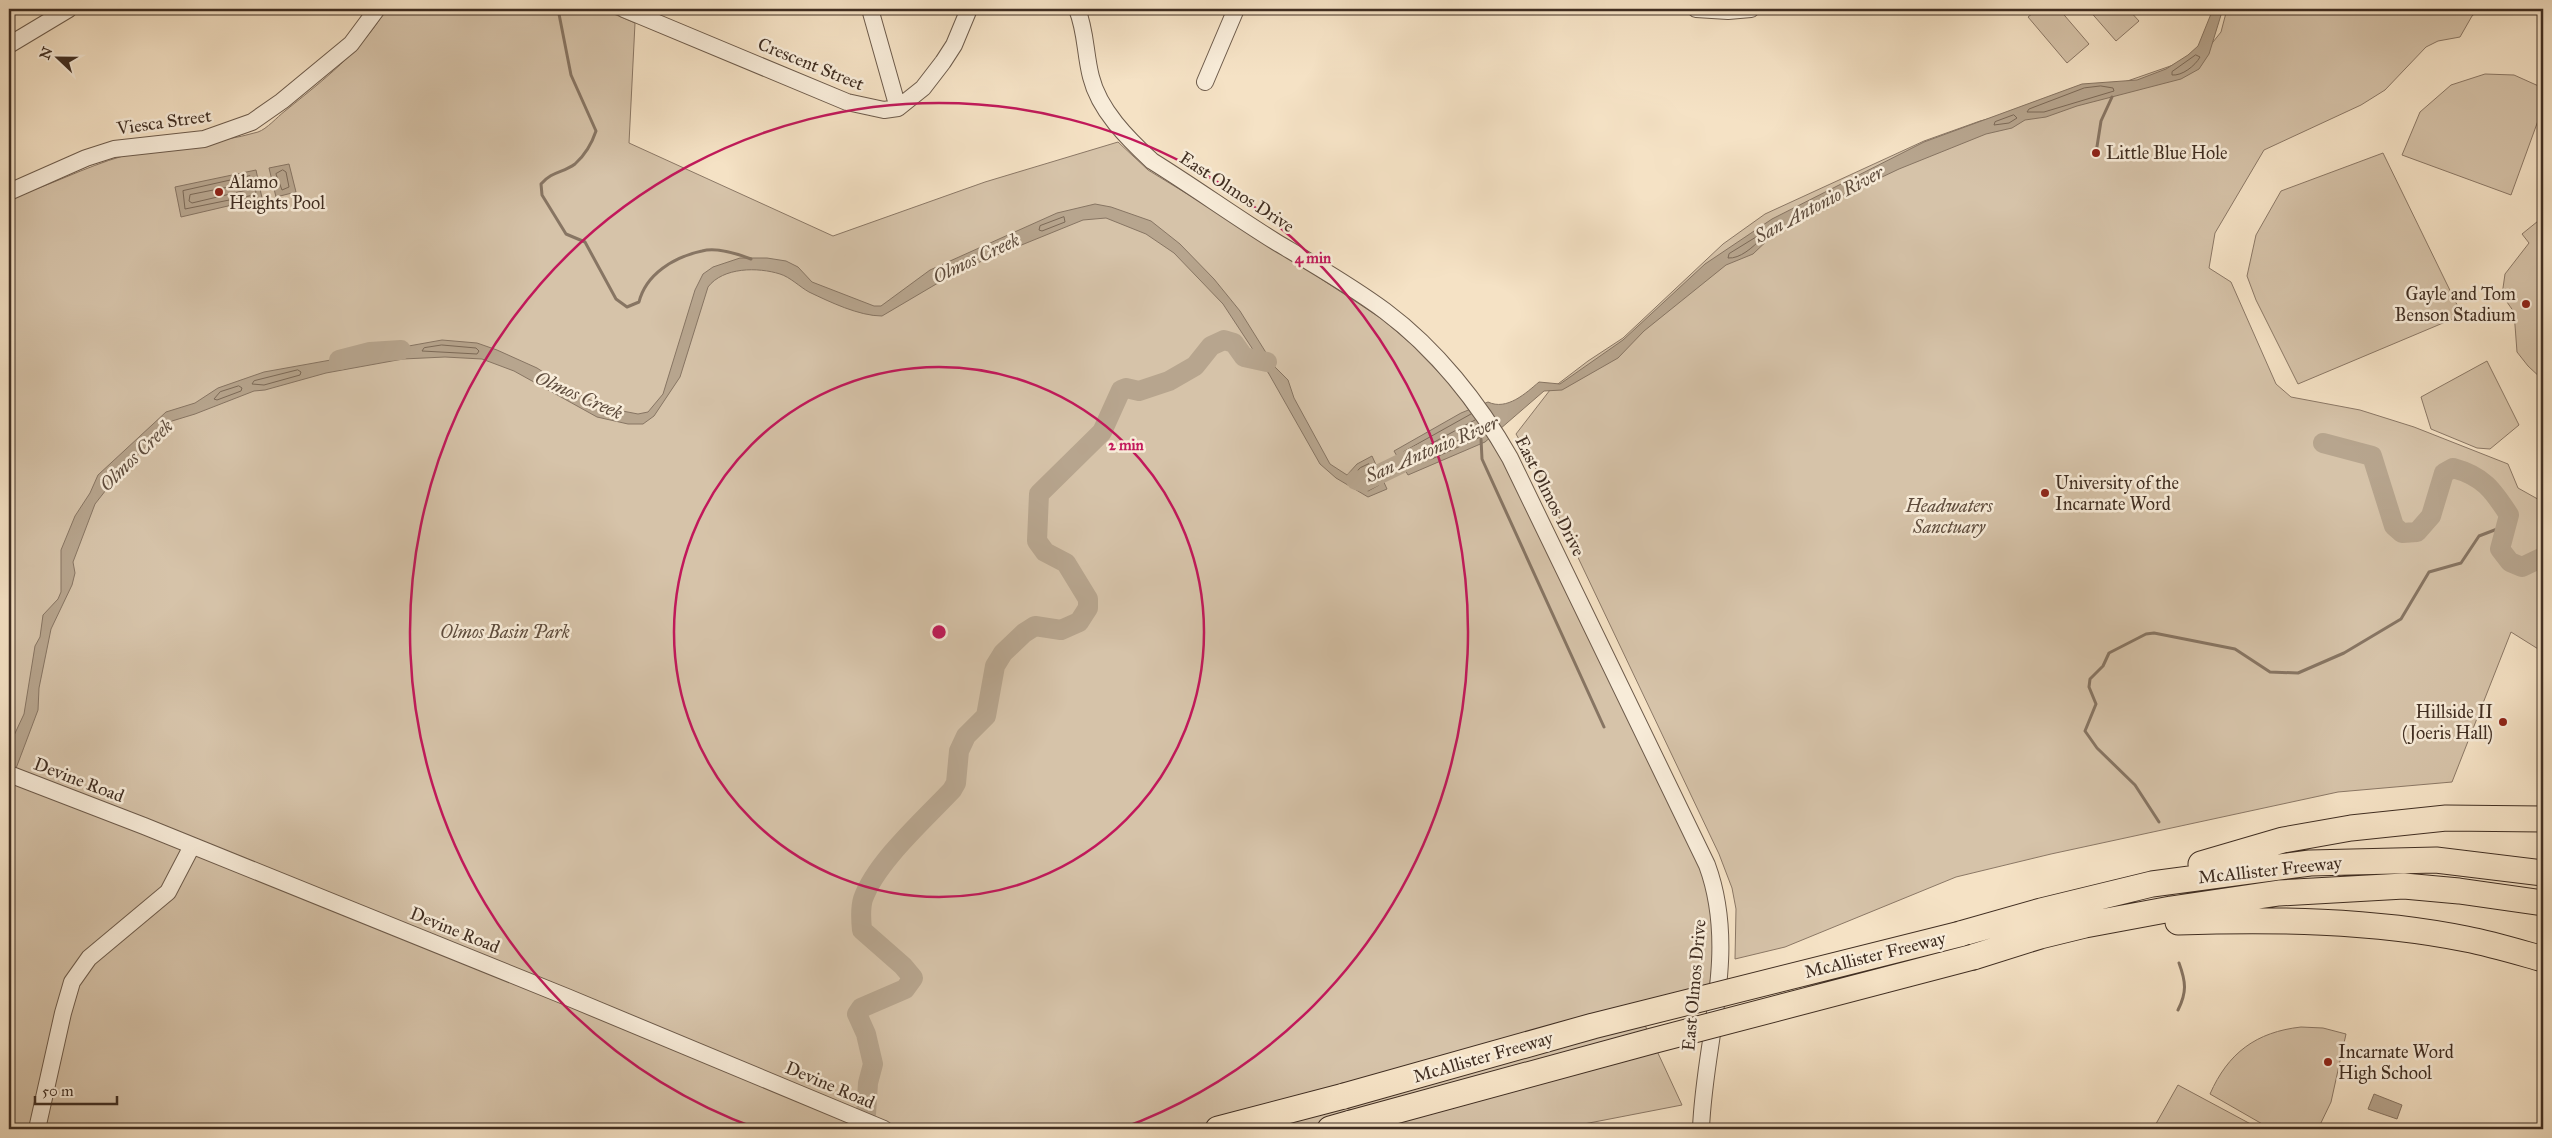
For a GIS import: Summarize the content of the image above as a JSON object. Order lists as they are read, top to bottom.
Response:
{
  "streets": {
    "highway": ["McAllister Freeway"],
    "street": [
      "Crescent Street",
      "Viesca Street",
      "East Olmos Drive",
      "Devine Road"
    ]
  },
  "water": ["San Antonio River", "Olmos Creek"],
  "parks": ["Headwaters Sanctuary", "Olmos Basin Park"],
  "places": [
    "Little Blue Hole",
    "Alamo Heights Pool",
    "Gayle and Tom Benson Stadium",
    "University of the Incarnate Word",
    "Hillside II (Joeris Hall)",
    "Incarnate Word High School"
  ],
  "scale_bar": "50 m",
  "north": "left",
  "rings": ["4 min", "2 min"]
}
